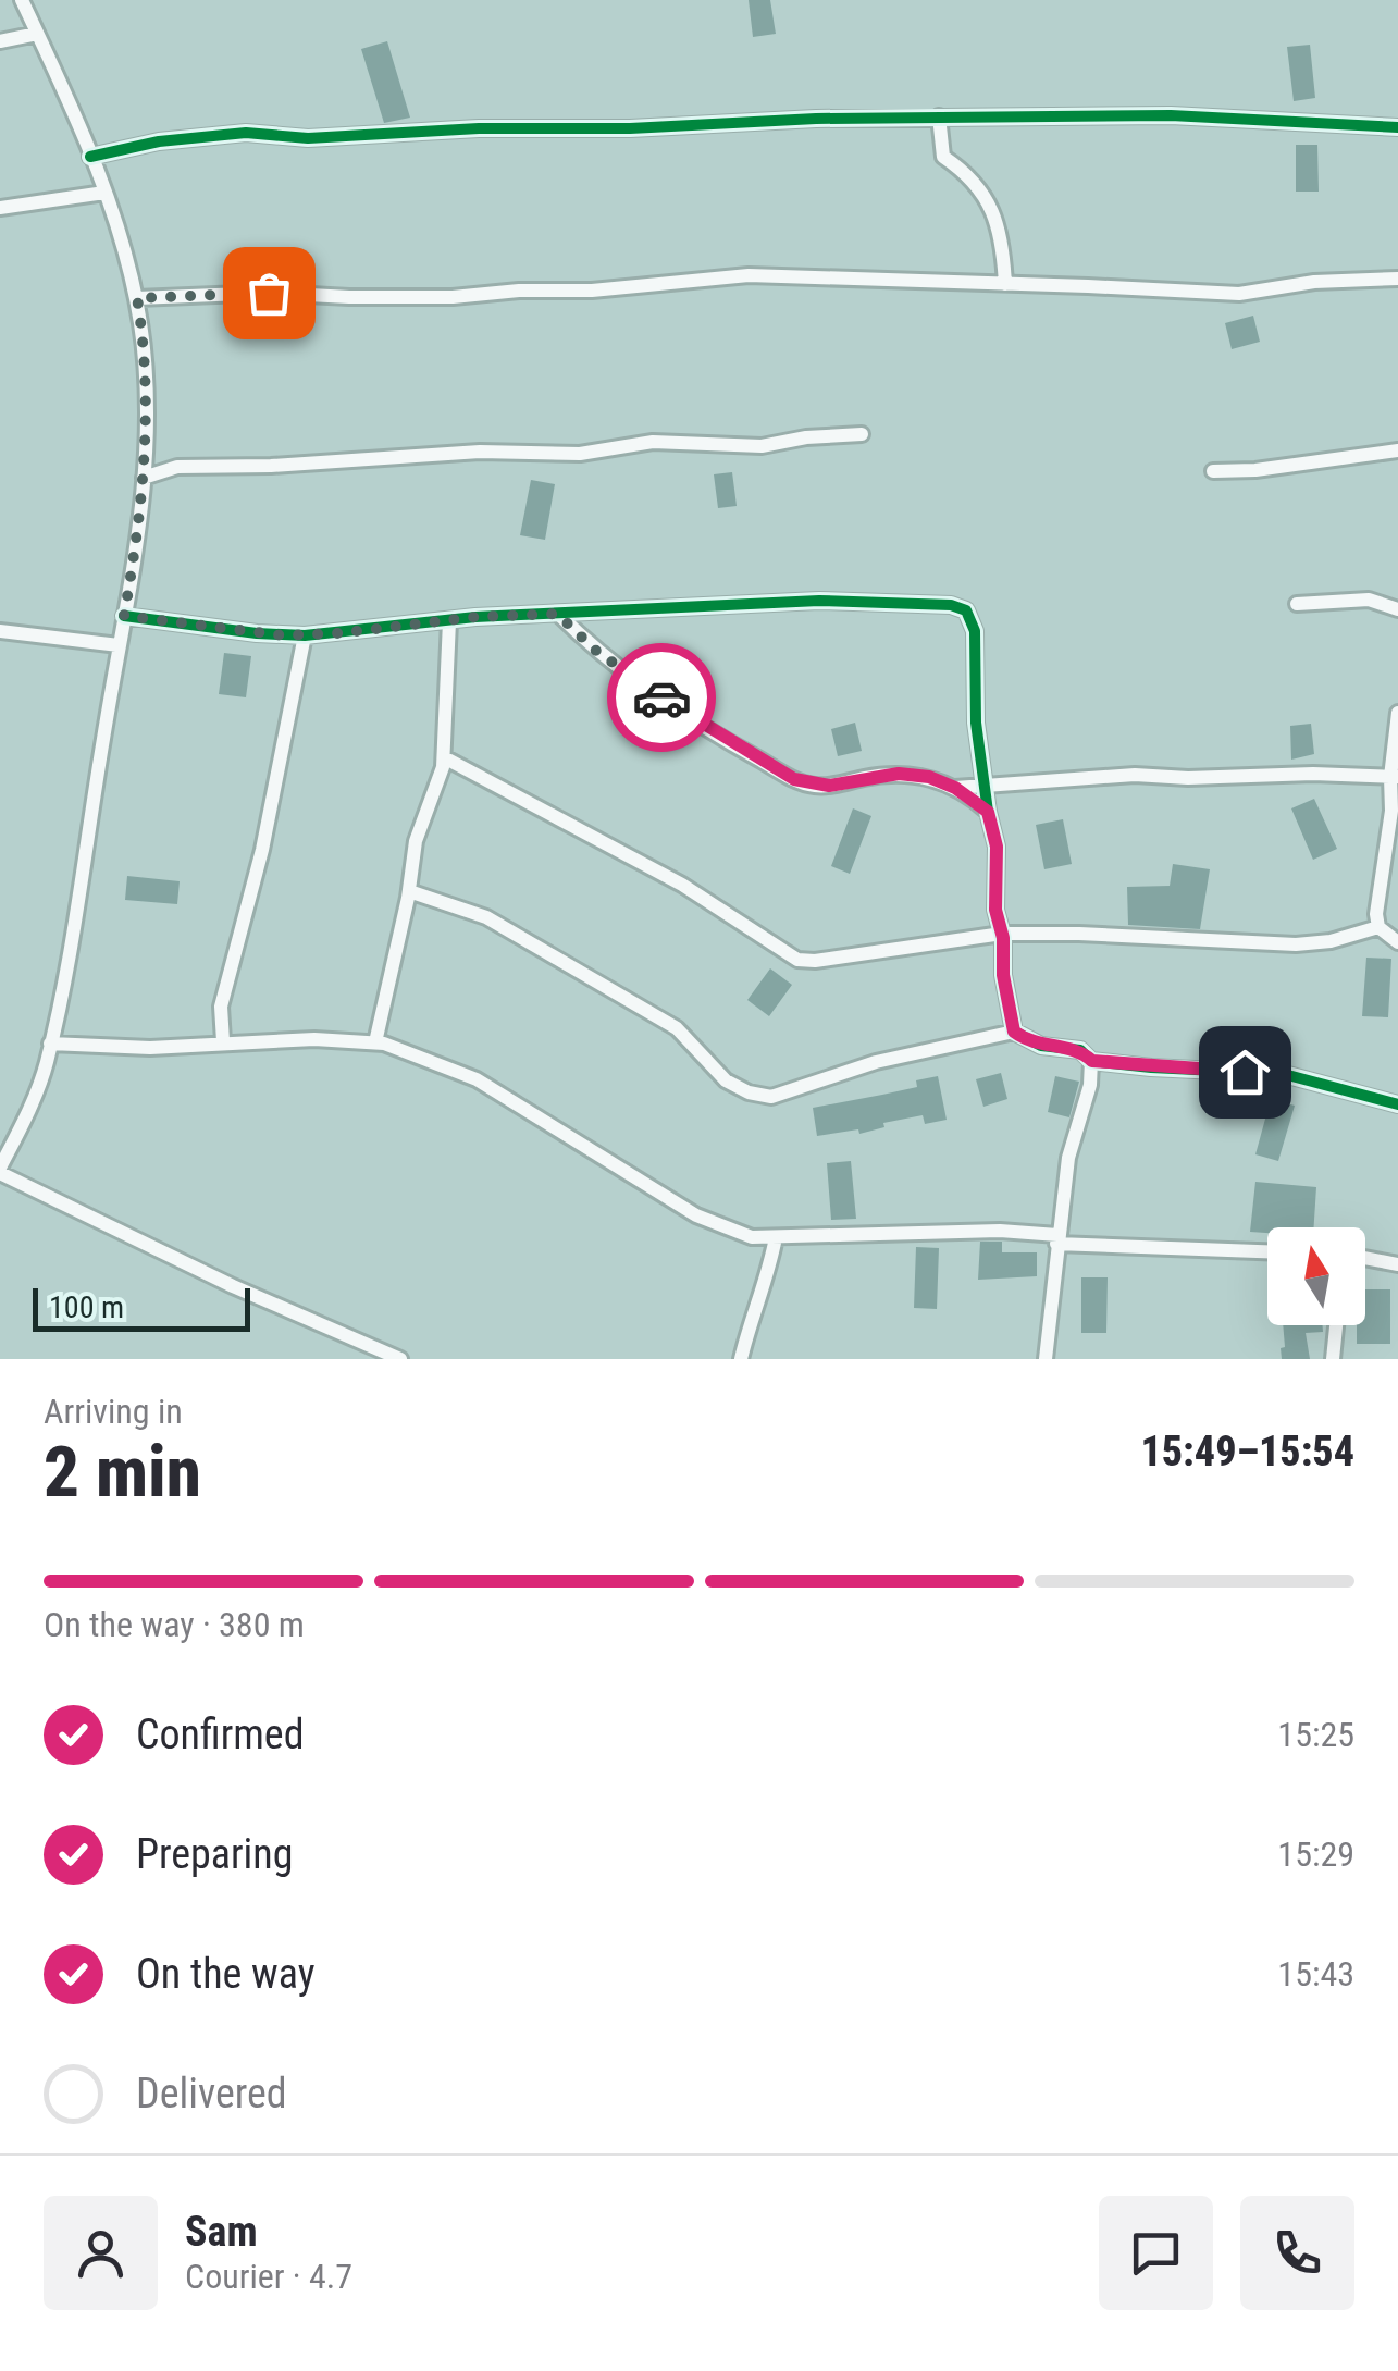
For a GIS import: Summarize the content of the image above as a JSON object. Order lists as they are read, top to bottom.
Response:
{
  "scale_bar": "100 m",
  "north": "top",
  "page": {
    "scale": "100 m",
    "heading": ["2 min", "Arriving in", "15:49–15:54"],
    "panel": ["Sam", "Courier · 4.7"],
    "bar": "On the way · 380 m",
    "list": [
      ["Confirmed", "15:25"],
      ["Preparing", "15:29"],
      ["On the way", "15:43"],
      "Delivered"
    ]
  }
}
